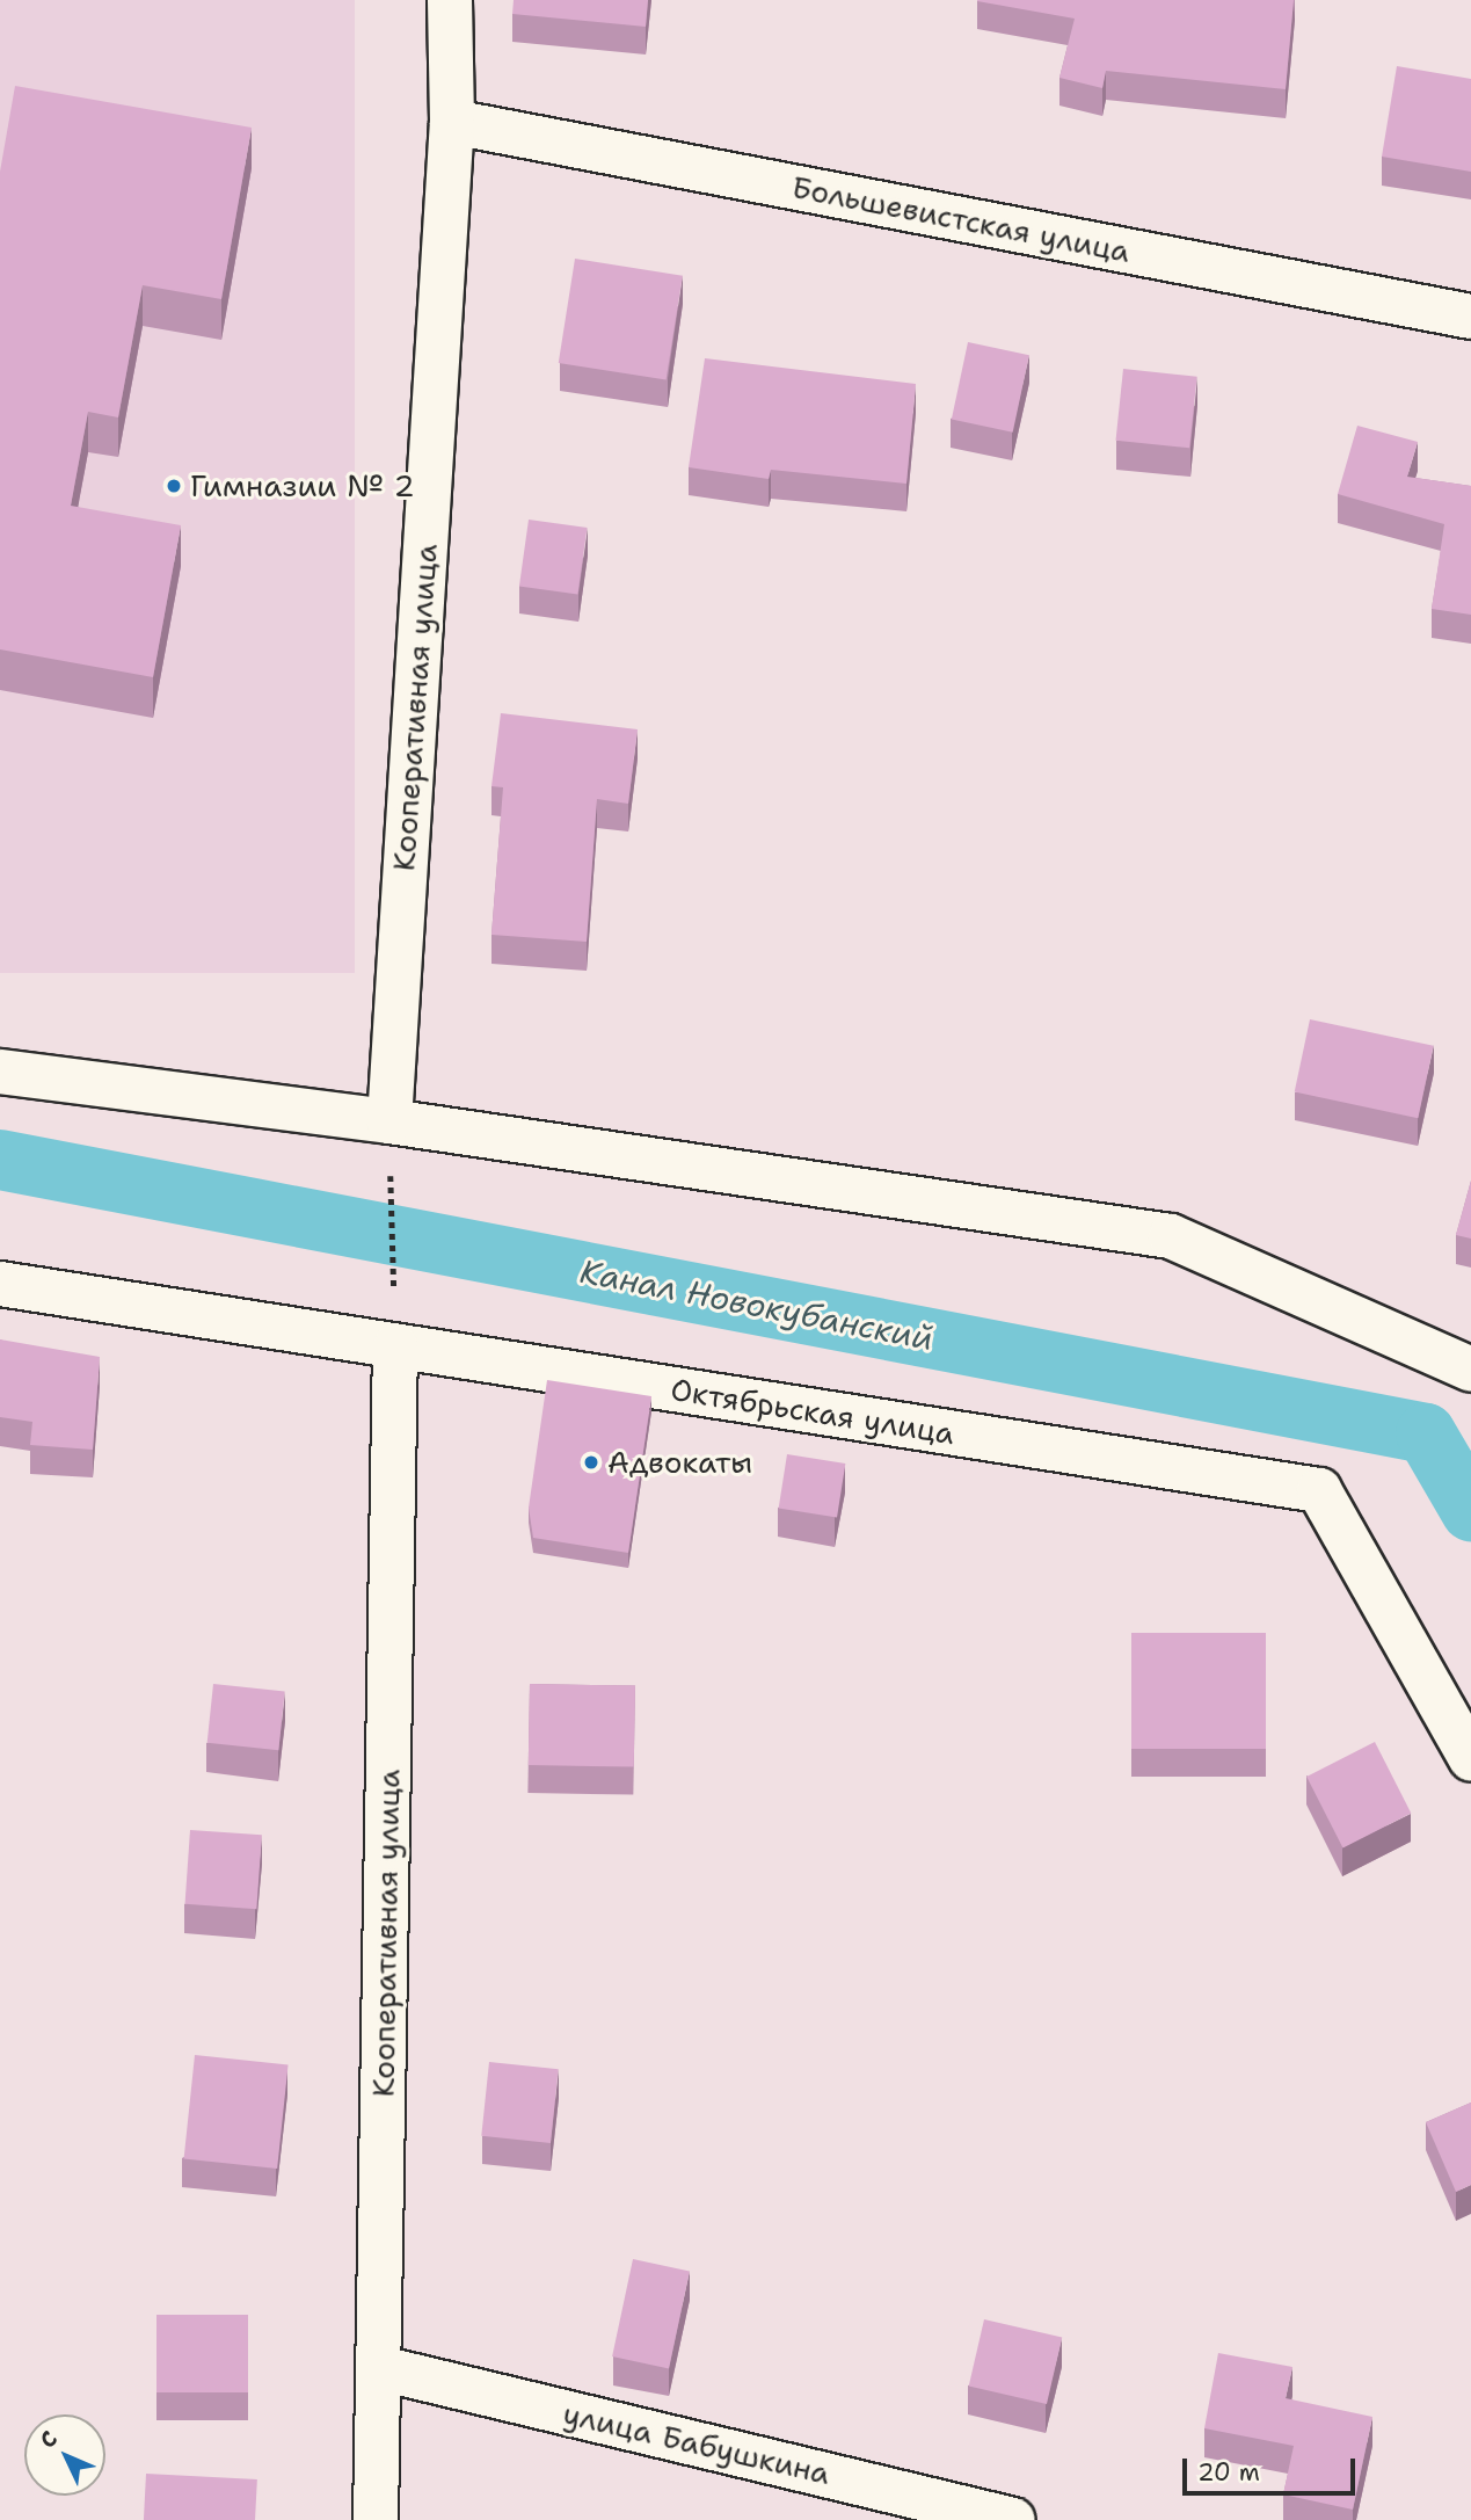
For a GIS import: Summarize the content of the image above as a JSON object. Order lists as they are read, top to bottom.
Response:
{
  "streets": {
    "street": [
      "Большевистская улица",
      "Кооперативная улица",
      "Октябрьская улица",
      "улица Бабушкина"
    ]
  },
  "crossings": [
    ["Большевистская улица", "Кооперативная улица"],
    ["Кооперативная улица", "Октябрьская улица"],
    ["Кооперативная улица", "улица Бабушкина"]
  ],
  "water": ["Канал Новокубанский"],
  "places": ["Гимназии № 2", "Адвокаты"],
  "scale_bar": "20 m",
  "north": "top left"
}
